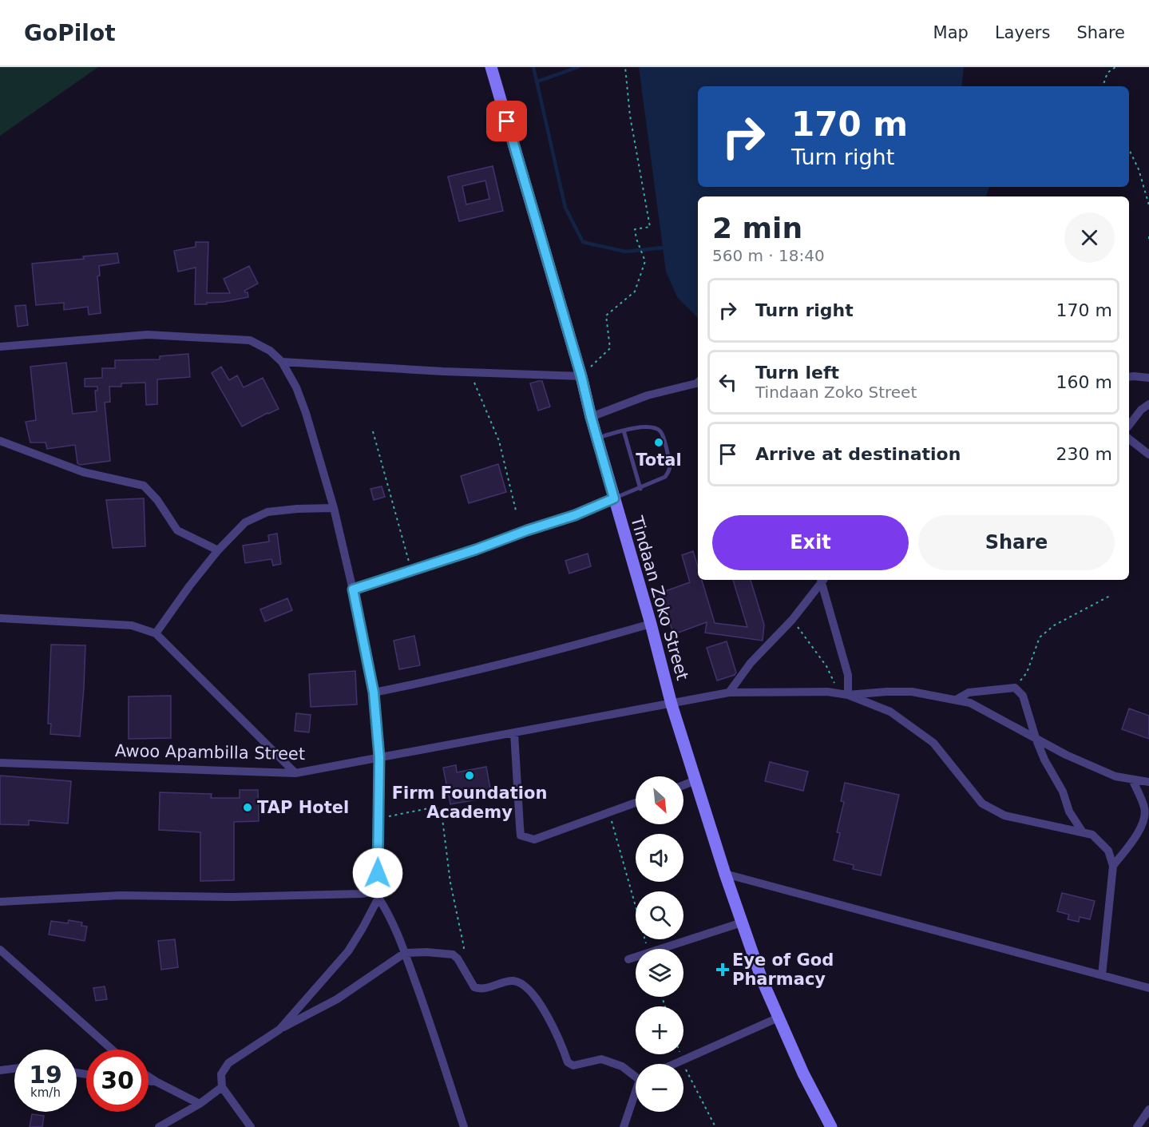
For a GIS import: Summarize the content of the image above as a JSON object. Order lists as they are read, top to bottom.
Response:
{
  "streets": {
    "main road": ["Tindaan Zoko Street"],
    "street": ["Awoo Apambilla Street"]
  },
  "crossings": [
    ["Tindaan Zoko Street", "Awoo Apambilla Street"]
  ],
  "places": {
    "other": ["Total", "Firm Foundation Academy", "TAP Hotel"],
    "health": ["Eye of God Pharmacy"]
  },
  "north": "bottom right",
  "page": {
    "header": "GoPilot",
    "nav": ["Map", "Layers", "Share"],
    "turn": ["170 m", "Turn right"],
    "heading": ["2 min", "560 m · 18:40"],
    "list": [
      {
        "name": "Turn right",
        "value": "170 m"
      },
      {
        "name": "Turn left",
        "note": "Tindaan Zoko Street",
        "value": "160 m"
      },
      {
        "name": "Arrive at destination",
        "value": "230 m"
      }
    ],
    "buttons": ["Exit", "Share"],
    "map_buttons": ["+", "−"],
    "speed": "19 km/h",
    "limit": "30"
  }
}
